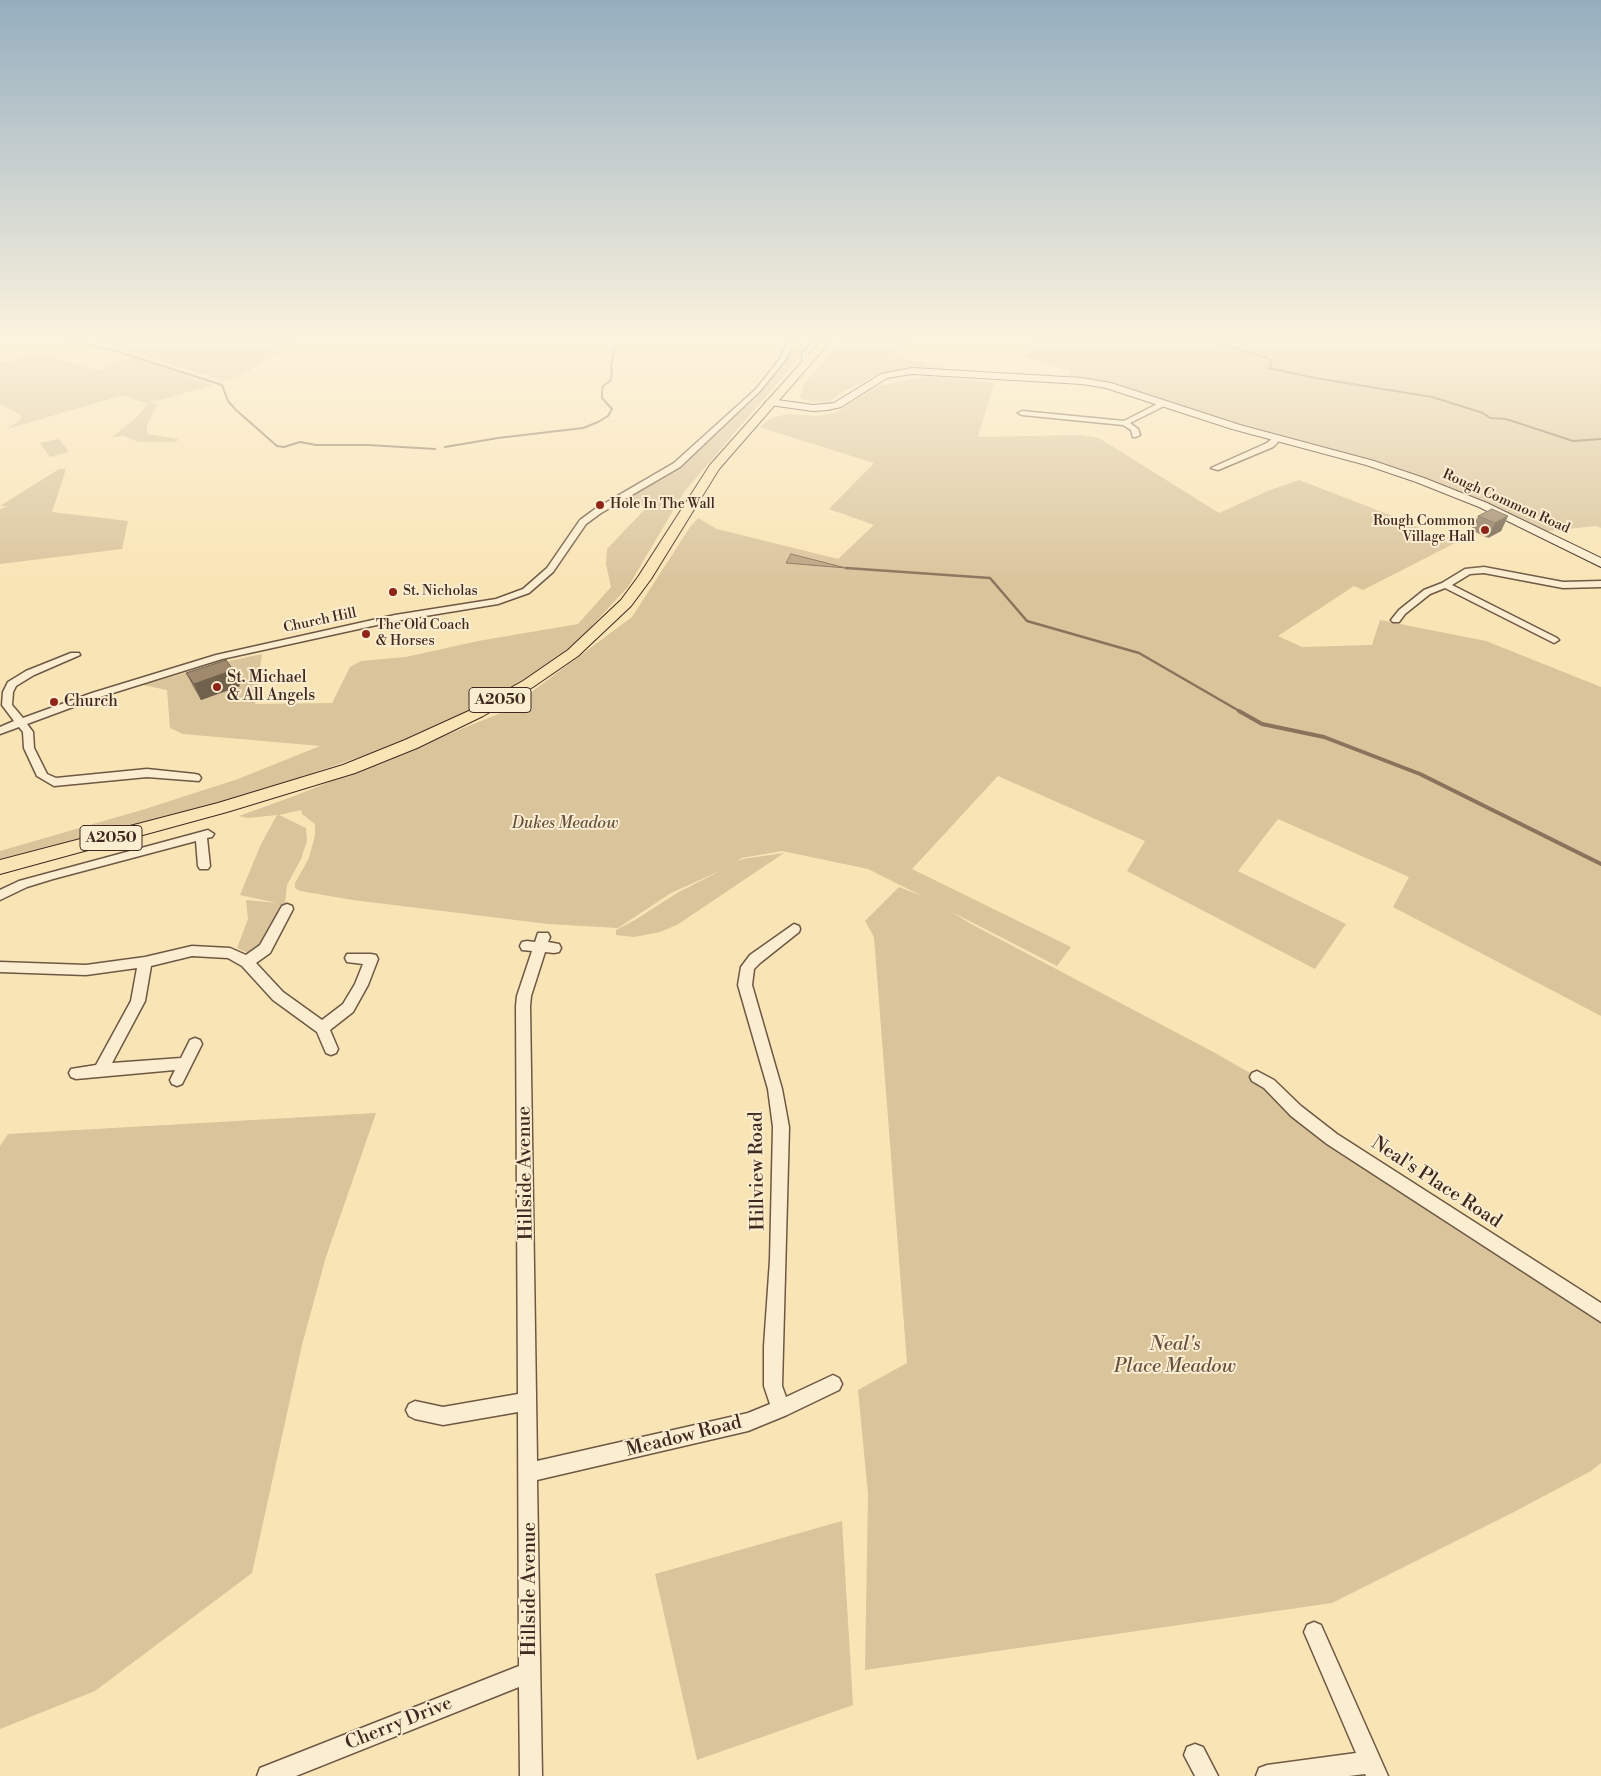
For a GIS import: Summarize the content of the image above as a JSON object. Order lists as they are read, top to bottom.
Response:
{
  "streets": {
    "main road": ["A2050"],
    "street": [
      "Rough Common Road",
      "Church Hill",
      "Hillview Road",
      "Hillside Avenue",
      "Neal's Place Road",
      "Meadow Road",
      "Cherry Drive"
    ]
  },
  "crossings": [
    ["Hillview Road", "Meadow Road"],
    ["Hillside Avenue", "Meadow Road"],
    ["Hillside Avenue", "Cherry Drive"]
  ],
  "parks": ["Dukes Meadow", "Neal's Place Meadow"],
  "places": [
    "Hole In The Wall",
    "Rough Common Village Hall",
    "St. Nicholas",
    "The Old Coach & Horses",
    "St. Michael & All Angels",
    "Church"
  ]
}
